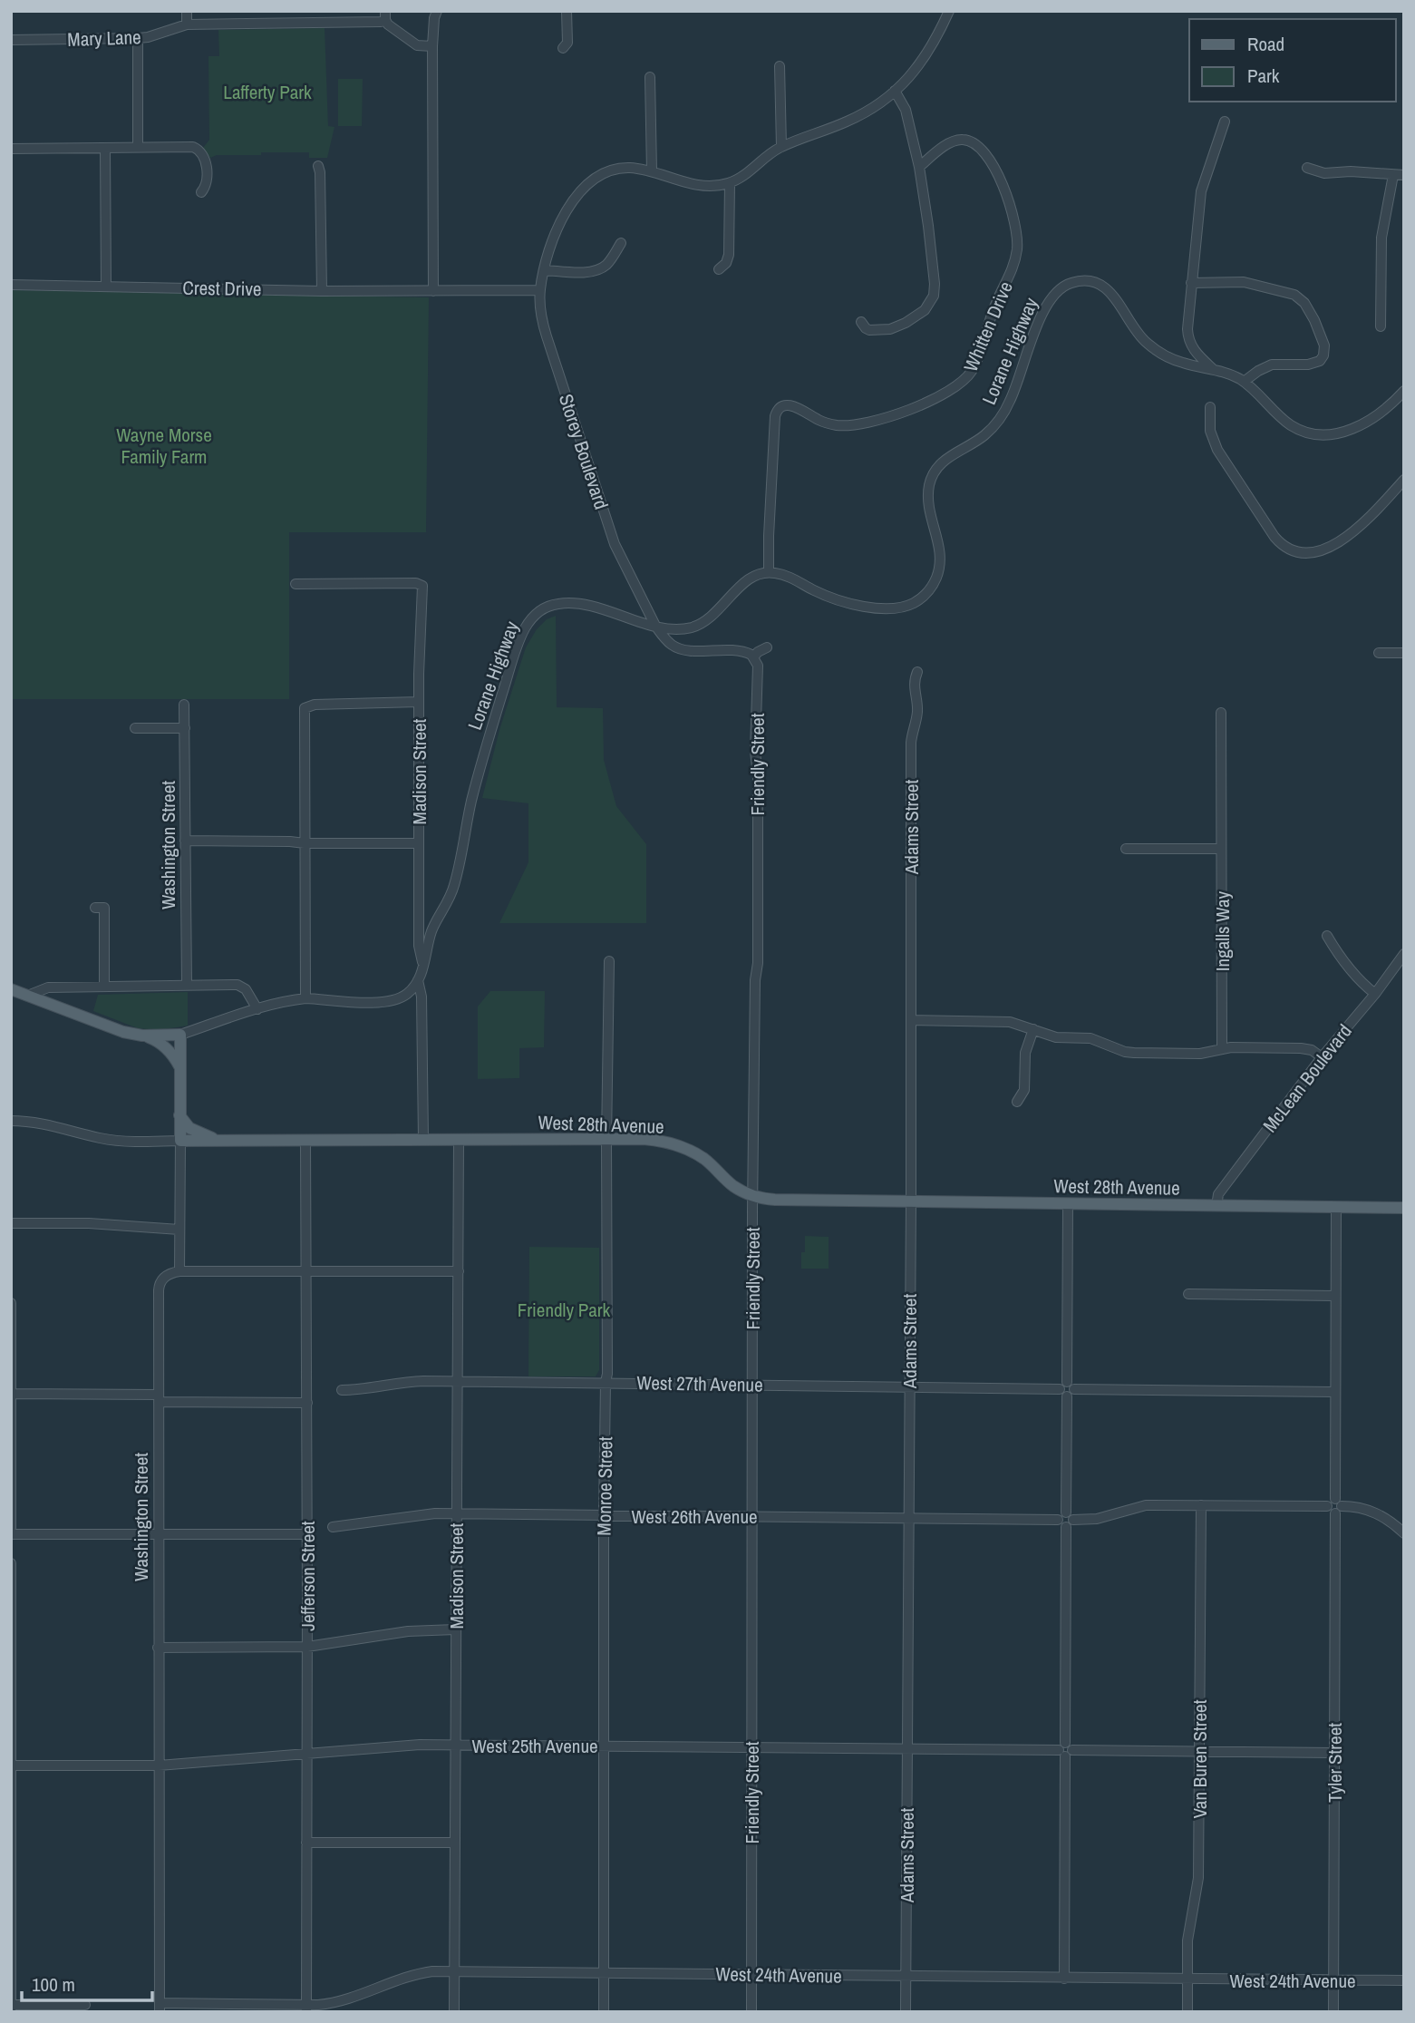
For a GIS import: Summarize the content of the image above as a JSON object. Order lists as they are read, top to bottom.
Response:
{
  "streets": {
    "main road": ["West 28th Avenue"],
    "street": [
      "Mary Lane",
      "Crest Drive",
      "Whitten Drive",
      "Lorane Highway",
      "Storey Boulevard",
      "Friendly Street",
      "Madison Street",
      "Adams Street",
      "Washington Street",
      "Ingalls Way",
      "McLean Boulevard",
      "West 27th Avenue",
      "Monroe Street",
      "West 26th Avenue",
      "Jefferson Street",
      "West 25th Avenue",
      "Van Buren Street",
      "Tyler Street",
      "West 24th Avenue"
    ]
  },
  "crossings": [
    ["Crest Drive", "Storey Boulevard"],
    ["Whitten Drive", "Lorane Highway"],
    ["Lorane Highway", "Storey Boulevard"],
    ["Lorane Highway", "Madison Street"],
    ["Friendly Street", "West 28th Avenue"],
    ["Friendly Street", "West 27th Avenue"],
    ["Friendly Street", "West 26th Avenue"],
    ["Friendly Street", "West 25th Avenue"],
    ["Friendly Street", "West 24th Avenue"],
    ["Madison Street", "West 28th Avenue"],
    ["Madison Street", "West 27th Avenue"],
    ["Madison Street", "West 26th Avenue"],
    ["Madison Street", "West 25th Avenue"],
    ["Madison Street", "West 24th Avenue"],
    ["Adams Street", "West 28th Avenue"],
    ["Adams Street", "West 27th Avenue"],
    ["Adams Street", "West 26th Avenue"],
    ["Adams Street", "West 25th Avenue"],
    ["Adams Street", "West 24th Avenue"],
    ["Washington Street", "West 25th Avenue"],
    ["Washington Street", "West 24th Avenue"],
    ["McLean Boulevard", "West 28th Avenue"],
    ["West 28th Avenue", "Monroe Street"],
    ["West 28th Avenue", "Jefferson Street"],
    ["West 28th Avenue", "Tyler Street"],
    ["West 27th Avenue", "Monroe Street"],
    ["West 27th Avenue", "Tyler Street"],
    ["Monroe Street", "West 26th Avenue"],
    ["Monroe Street", "West 25th Avenue"],
    ["Monroe Street", "West 24th Avenue"],
    ["West 26th Avenue", "Van Buren Street"],
    ["West 26th Avenue", "Tyler Street"],
    ["Jefferson Street", "West 25th Avenue"],
    ["Jefferson Street", "West 24th Avenue"],
    ["West 25th Avenue", "Van Buren Street"],
    ["West 25th Avenue", "Tyler Street"],
    ["Van Buren Street", "West 24th Avenue"],
    ["Tyler Street", "West 24th Avenue"]
  ],
  "parks": ["Lafferty Park", "Wayne Morse Family Farm", "Friendly Park"],
  "legend": ["Road", "Park"],
  "scale_bar": "100 m"
}
